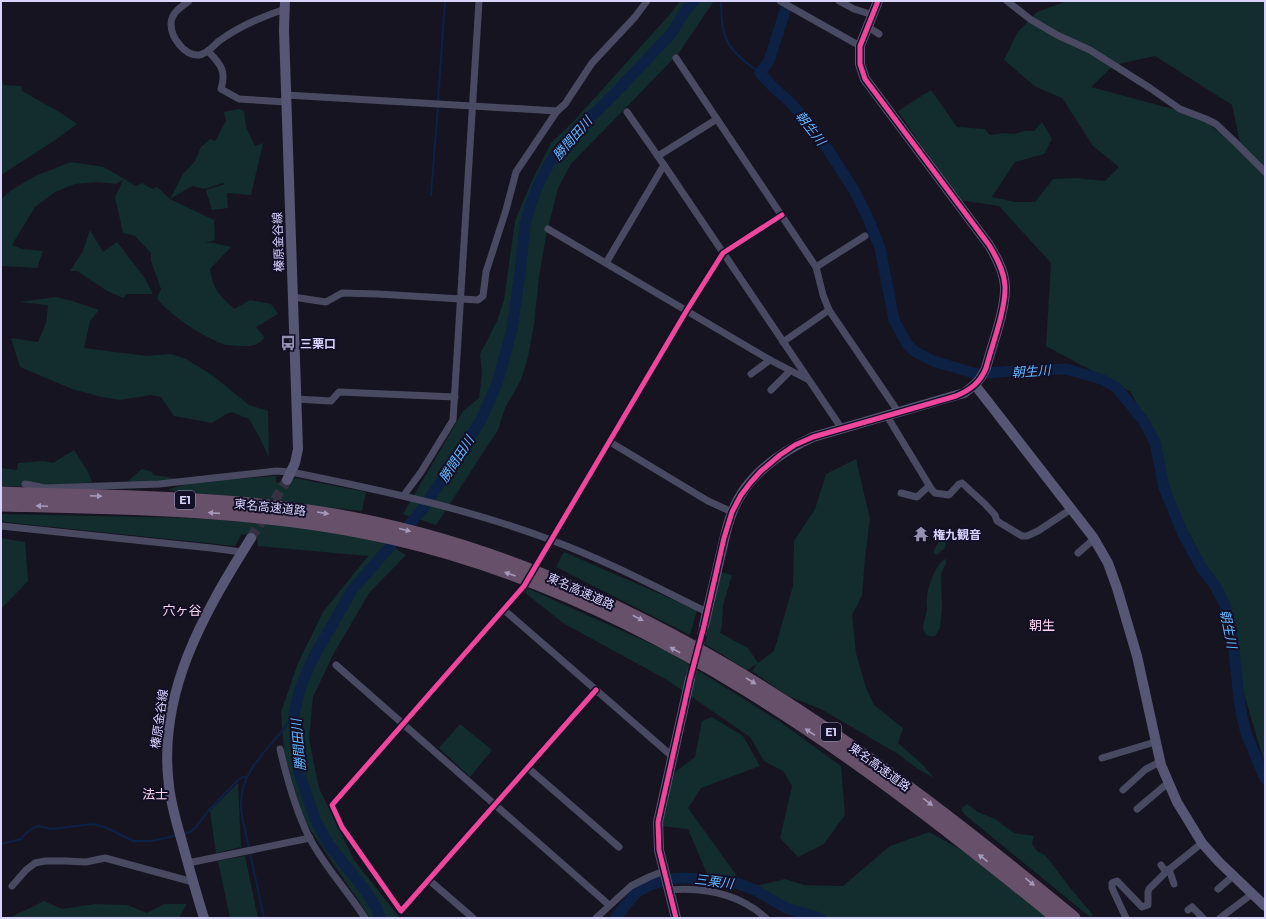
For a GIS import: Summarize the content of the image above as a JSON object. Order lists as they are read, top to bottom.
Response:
{
  "streets": {
    "highway": ["E1", "東名高速道路"],
    "street": ["榛原金谷線"]
  },
  "districts": ["穴ヶ谷", "朝生", "法士"],
  "water": ["朝生川", "勝間田川", "三栗川"],
  "places": {
    "bus stop": ["三栗口"],
    "temple": ["権九観音"]
  }
}
